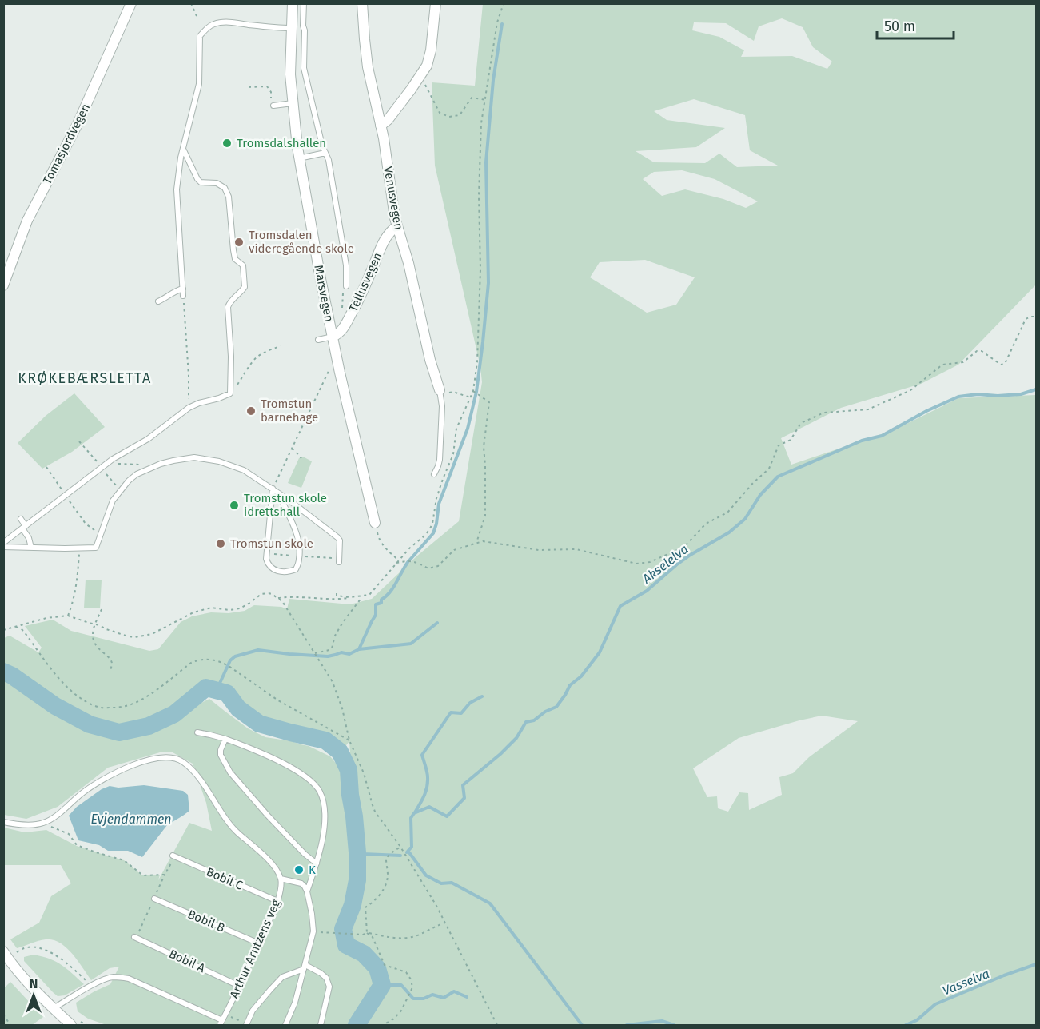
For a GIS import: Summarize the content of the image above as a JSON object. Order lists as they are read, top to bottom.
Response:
{
  "streets": {
    "street": [
      "Tomasjordvegen",
      "Venusvegen",
      "Tellusvegen",
      "Marsvegen"
    ],
    "lane": [
      "Bobil C",
      "Bobil B",
      "Arthur Arntzens veg",
      "Bobil A"
    ]
  },
  "crossings": [
    ["Venusvegen", "Tellusvegen"],
    ["Tellusvegen", "Marsvegen"],
    ["Bobil C", "Arthur Arntzens veg"],
    ["Bobil B", "Arthur Arntzens veg"],
    ["Arthur Arntzens veg", "Bobil A"]
  ],
  "districts": ["KRØKEBÆRSLETTA"],
  "water": ["Akselelva", "Evjendammen", "Vasselva"],
  "places": [
    "Tromsdalshallen",
    "Tromsdalen videregående skole",
    "Tromstun barnehage",
    "Tromstun skole idrettshall",
    "Tromstun skole",
    "K"
  ],
  "scale_bar": "50 m",
  "north": "top"
}
